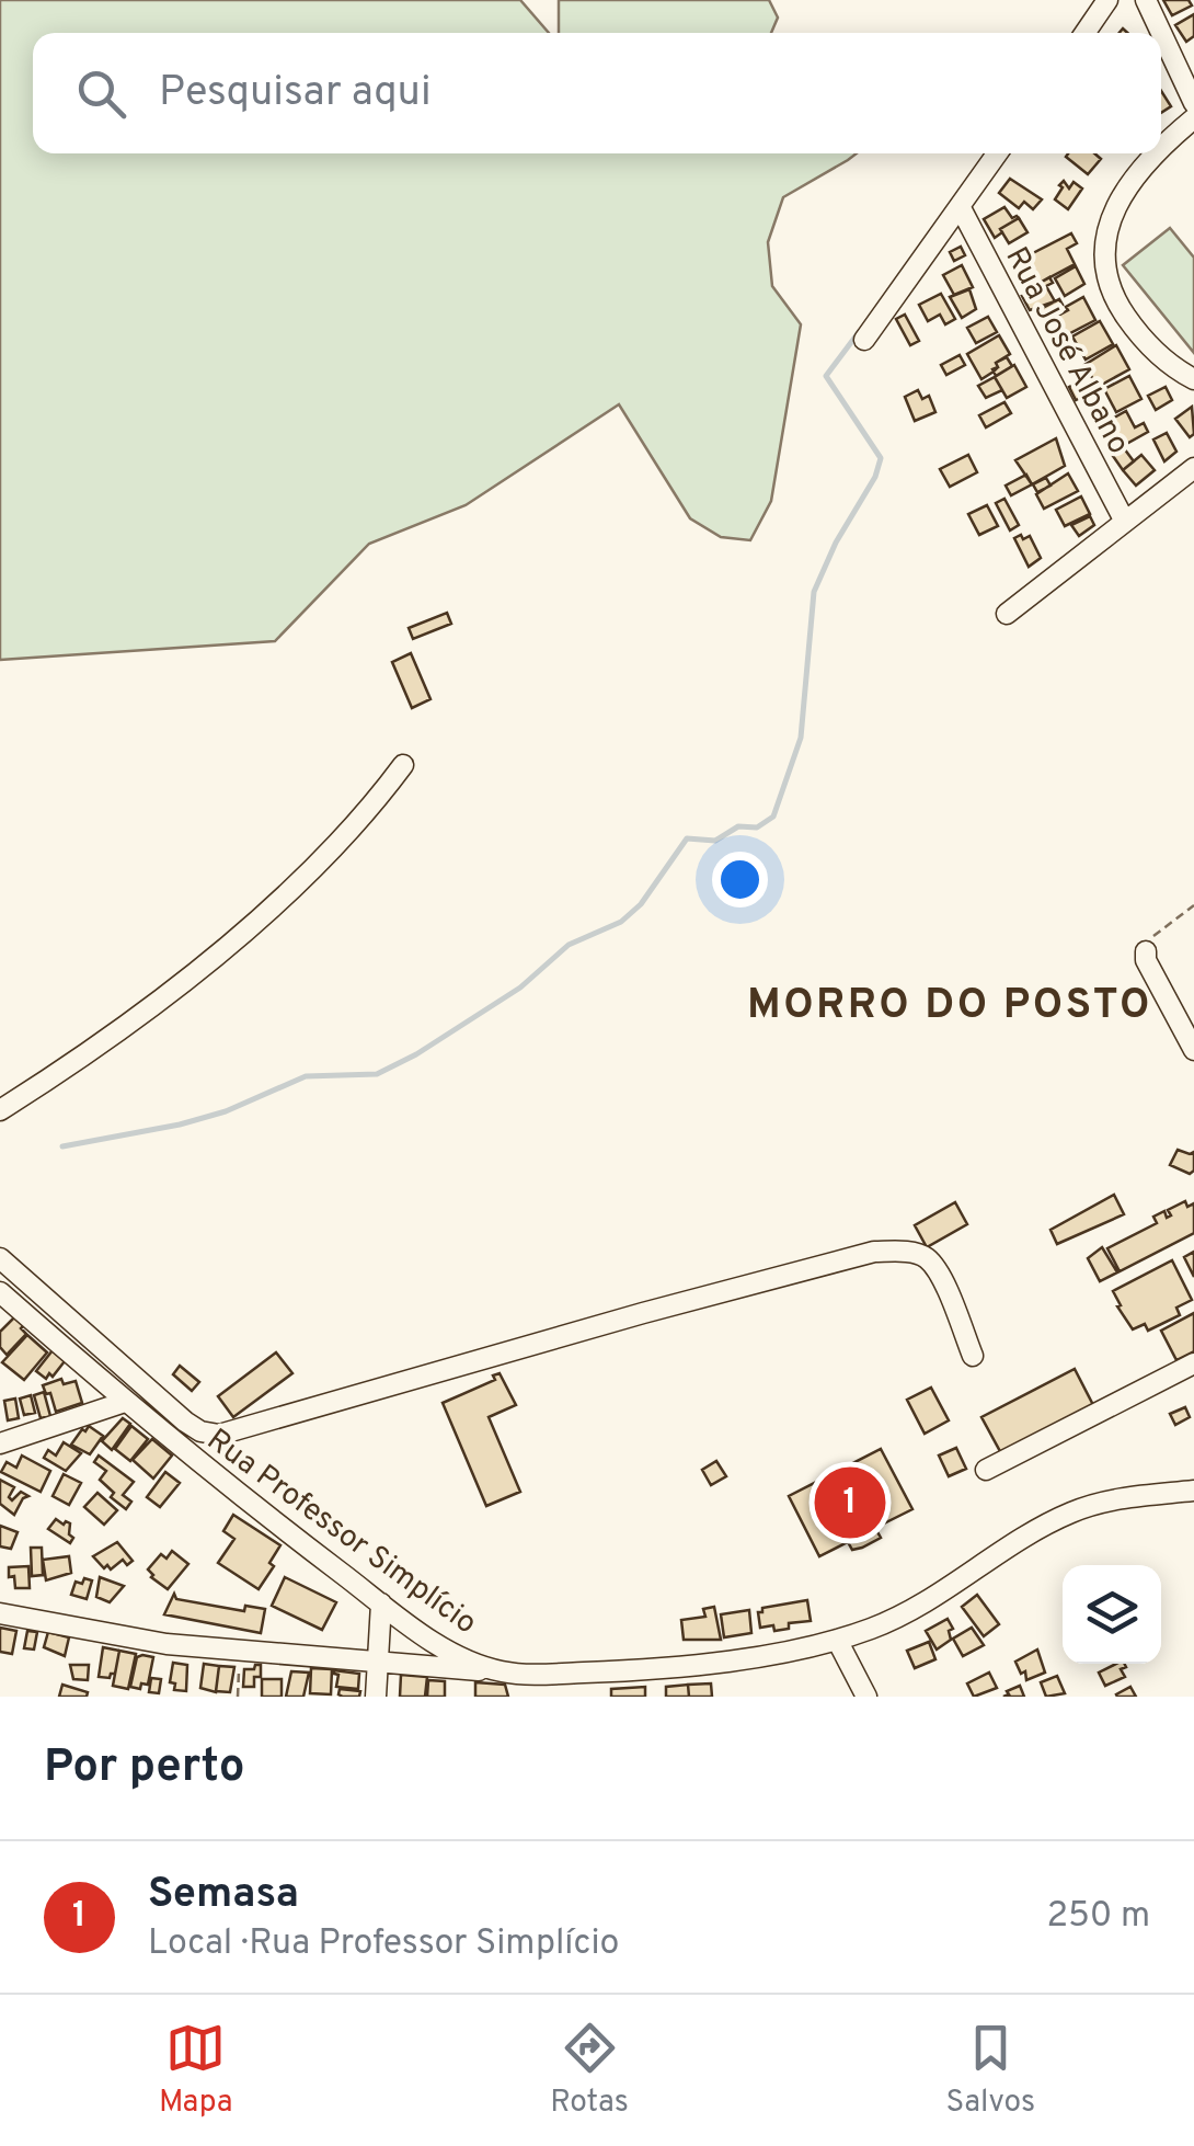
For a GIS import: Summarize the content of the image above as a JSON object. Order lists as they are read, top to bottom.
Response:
{
  "streets": {
    "street": ["Rua José Albano", "Rua Professor Simplício"]
  },
  "districts": ["MORRO DO POSTO"],
  "page": {
    "search": "Pesquisar aqui",
    "pins": "1",
    "heading": "Por perto",
    "list": [
      {
        "mark": "1",
        "name": "Semasa",
        "note": "Local · Rua Professor Simplício",
        "value": "250 m"
      }
    ],
    "nav": ["Mapa", "Rotas", "Salvos"]
  }
}
